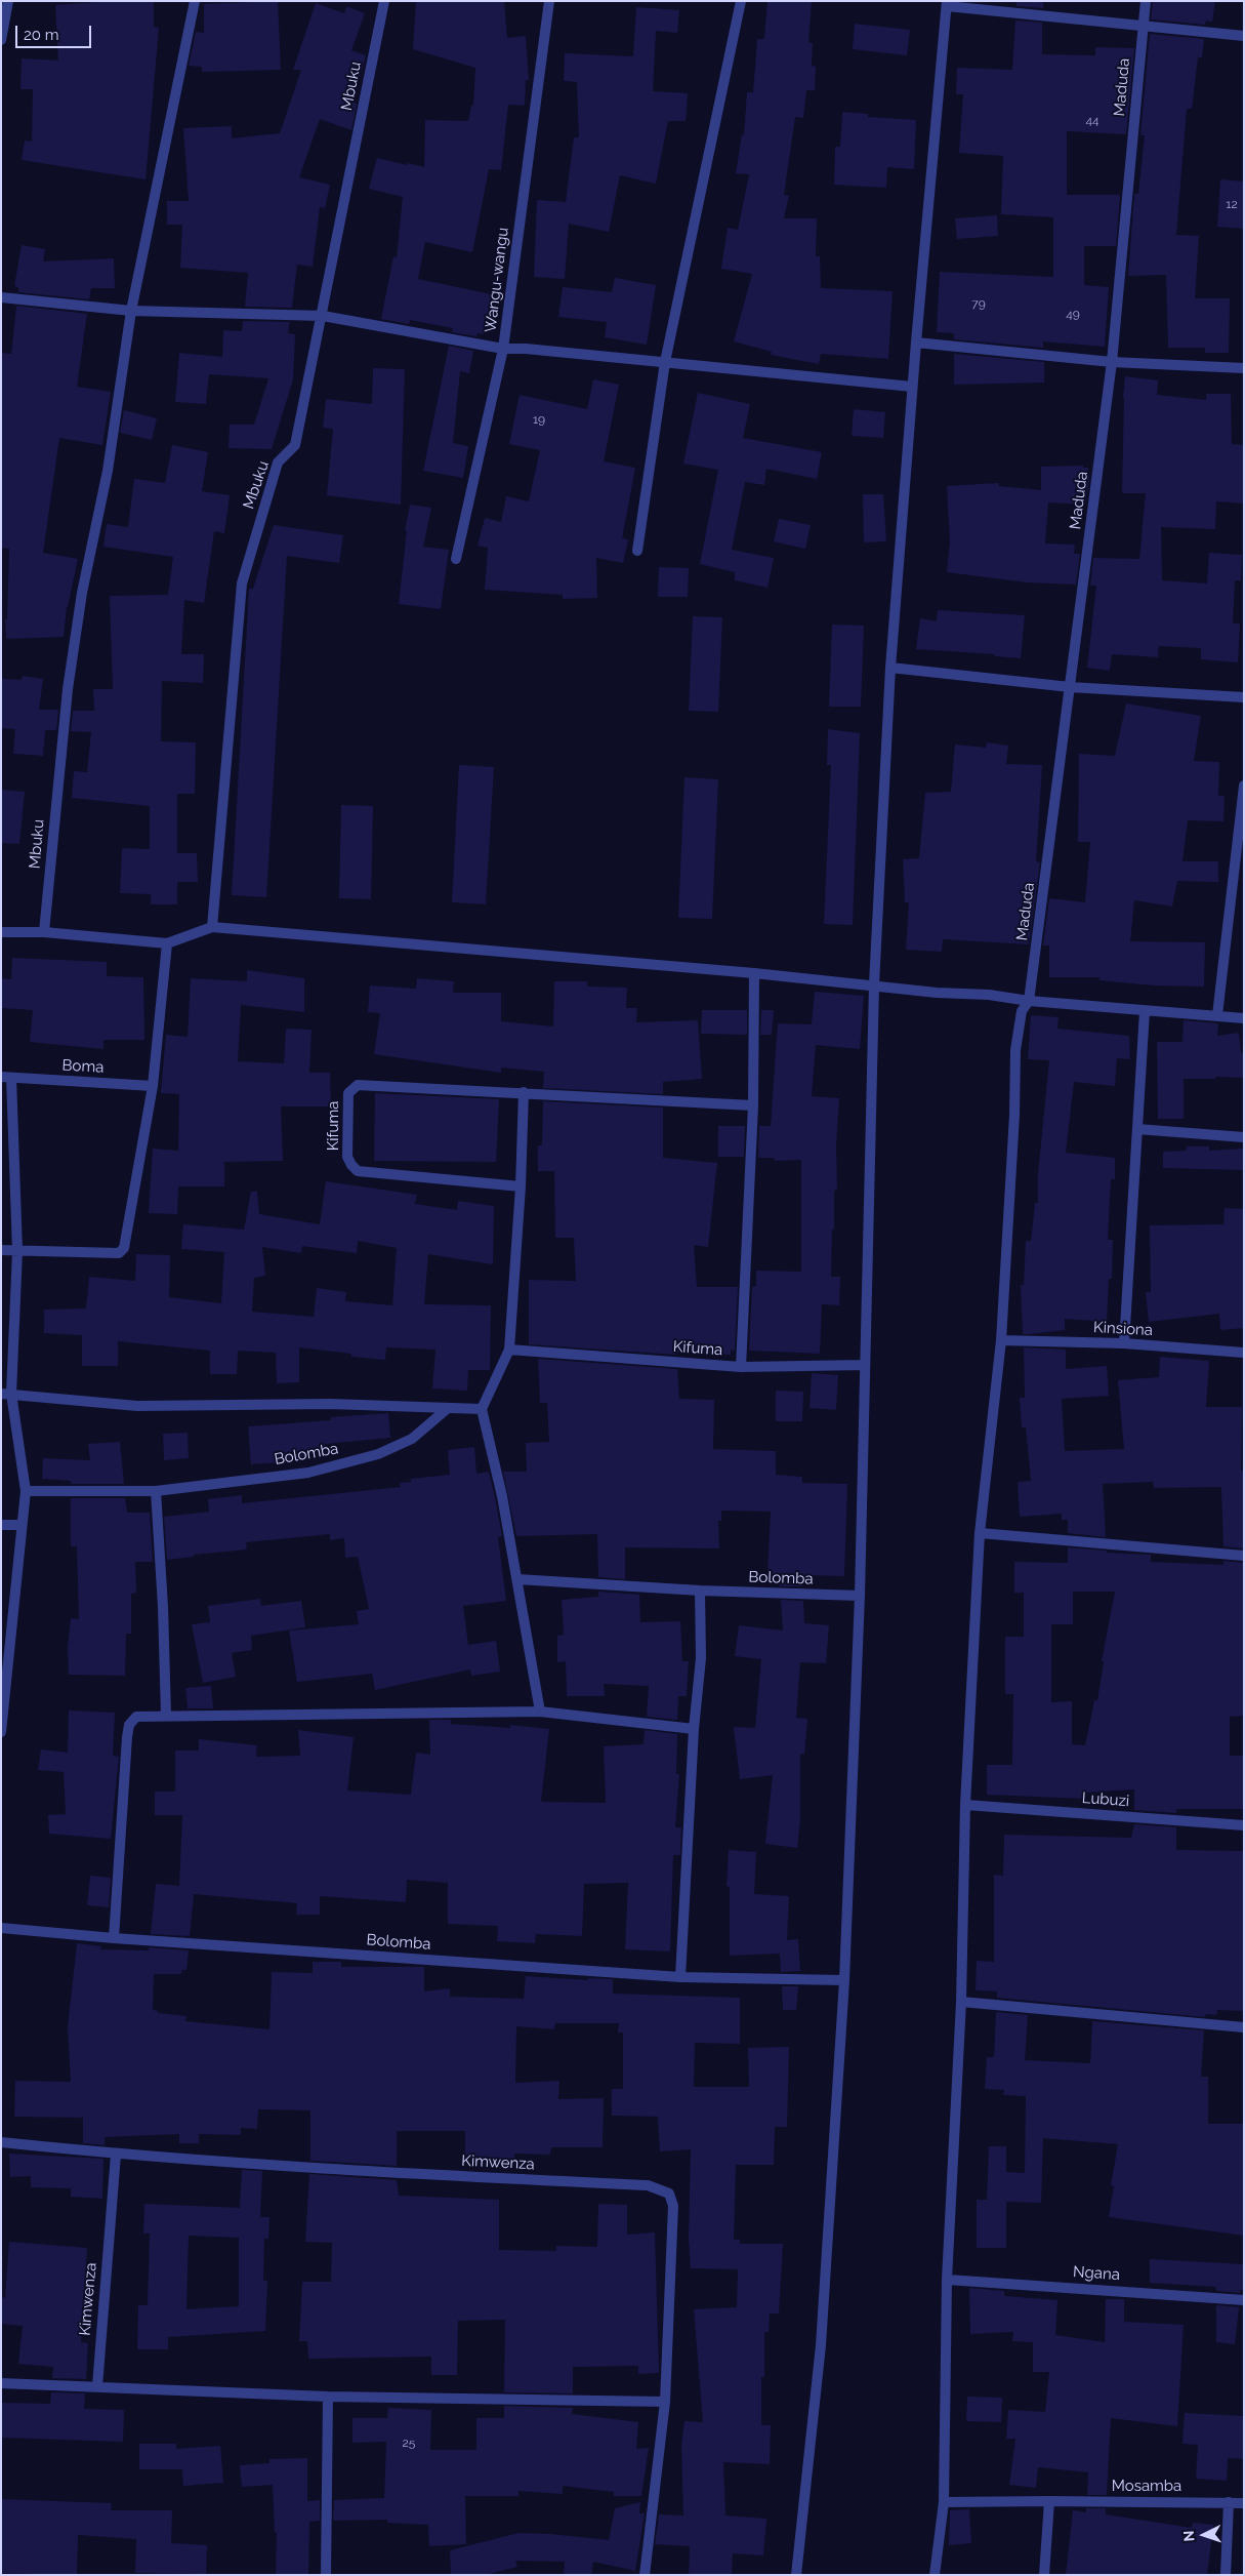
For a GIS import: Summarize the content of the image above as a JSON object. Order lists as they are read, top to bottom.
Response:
{
  "streets": {
    "street": [
      "Mbuku",
      "Maduda",
      "Wangu-wangu",
      "Boma",
      "Kifuma",
      "Kinsiona",
      "Bolomba",
      "Lubuzi",
      "Kimwenza",
      "Ngana",
      "Mosamba"
    ]
  },
  "crossings": [
    ["Maduda", "Kinsiona"],
    ["Maduda", "Lubuzi"],
    ["Maduda", "Ngana"],
    ["Maduda", "Mosamba"],
    ["Boma", "Bolomba"]
  ],
  "house_numbers": [
    "44",
    "12",
    "79",
    "49",
    "19",
    "25"
  ],
  "scale_bar": "20 m",
  "north": "left"
}
